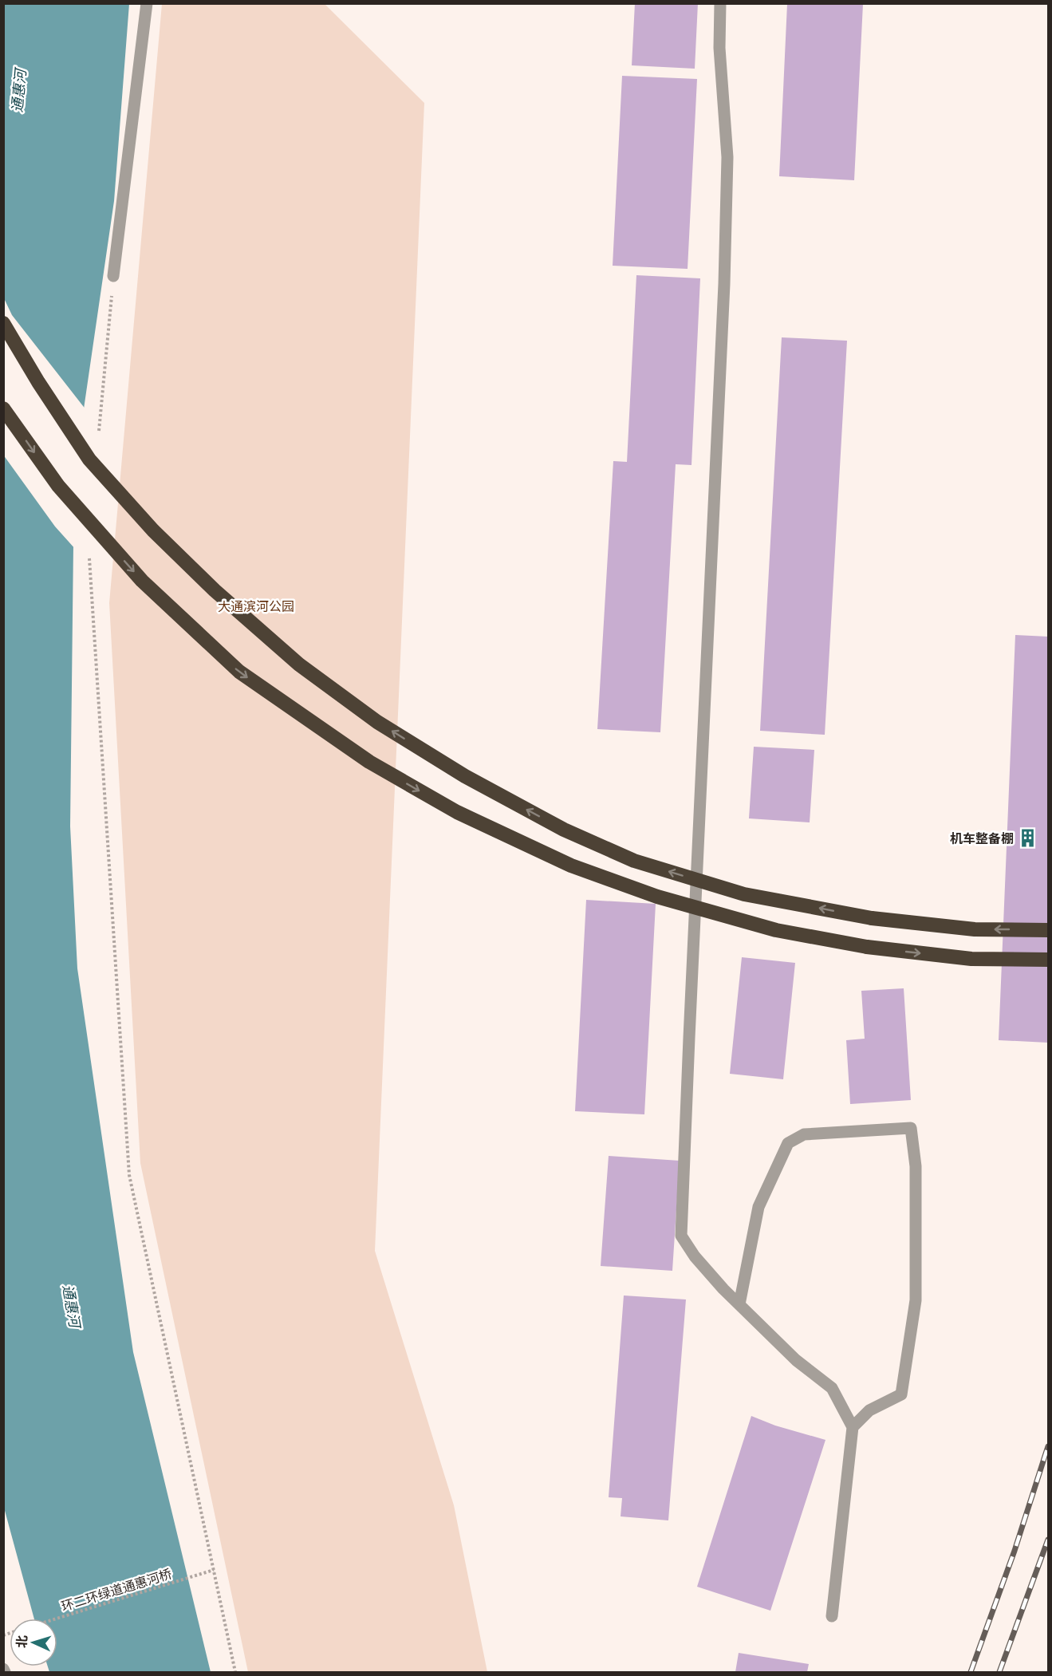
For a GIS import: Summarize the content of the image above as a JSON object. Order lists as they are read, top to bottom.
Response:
{
  "streets": {
    "path": ["环二环绿道通惠河桥"]
  },
  "water": ["通惠河"],
  "parks": ["大通滨河公园"],
  "places": {
    "building": ["机车整备棚"]
  },
  "north": "left"
}
